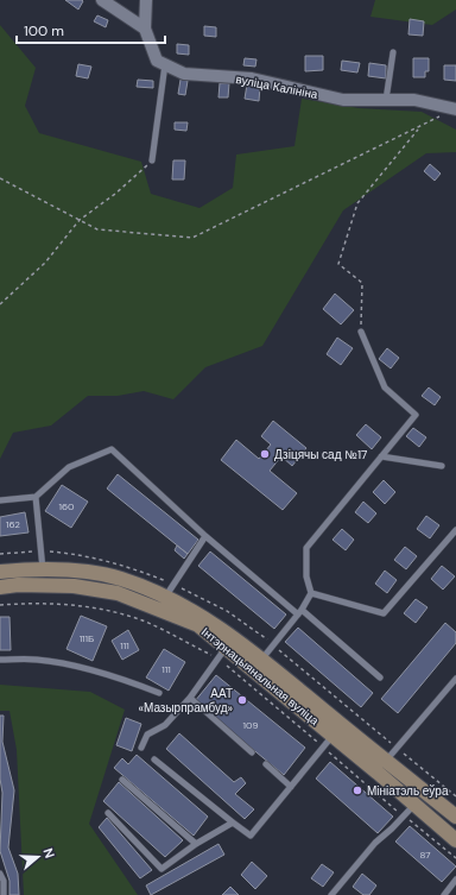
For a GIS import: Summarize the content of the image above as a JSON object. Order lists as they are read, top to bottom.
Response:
{
  "streets": {
    "main road": ["Інтэрнацыянальная вуліца"],
    "street": ["вуліца Калініна"]
  },
  "places": ["Дзіцячы сад №17", "ААТ «Мазырпрамбуд»", "Мініатэль еўра"],
  "house_numbers": [
    "160",
    "162",
    "111Б",
    "111",
    "111",
    "109",
    "87"
  ],
  "scale_bar": "100 m",
  "north": "right"
}
